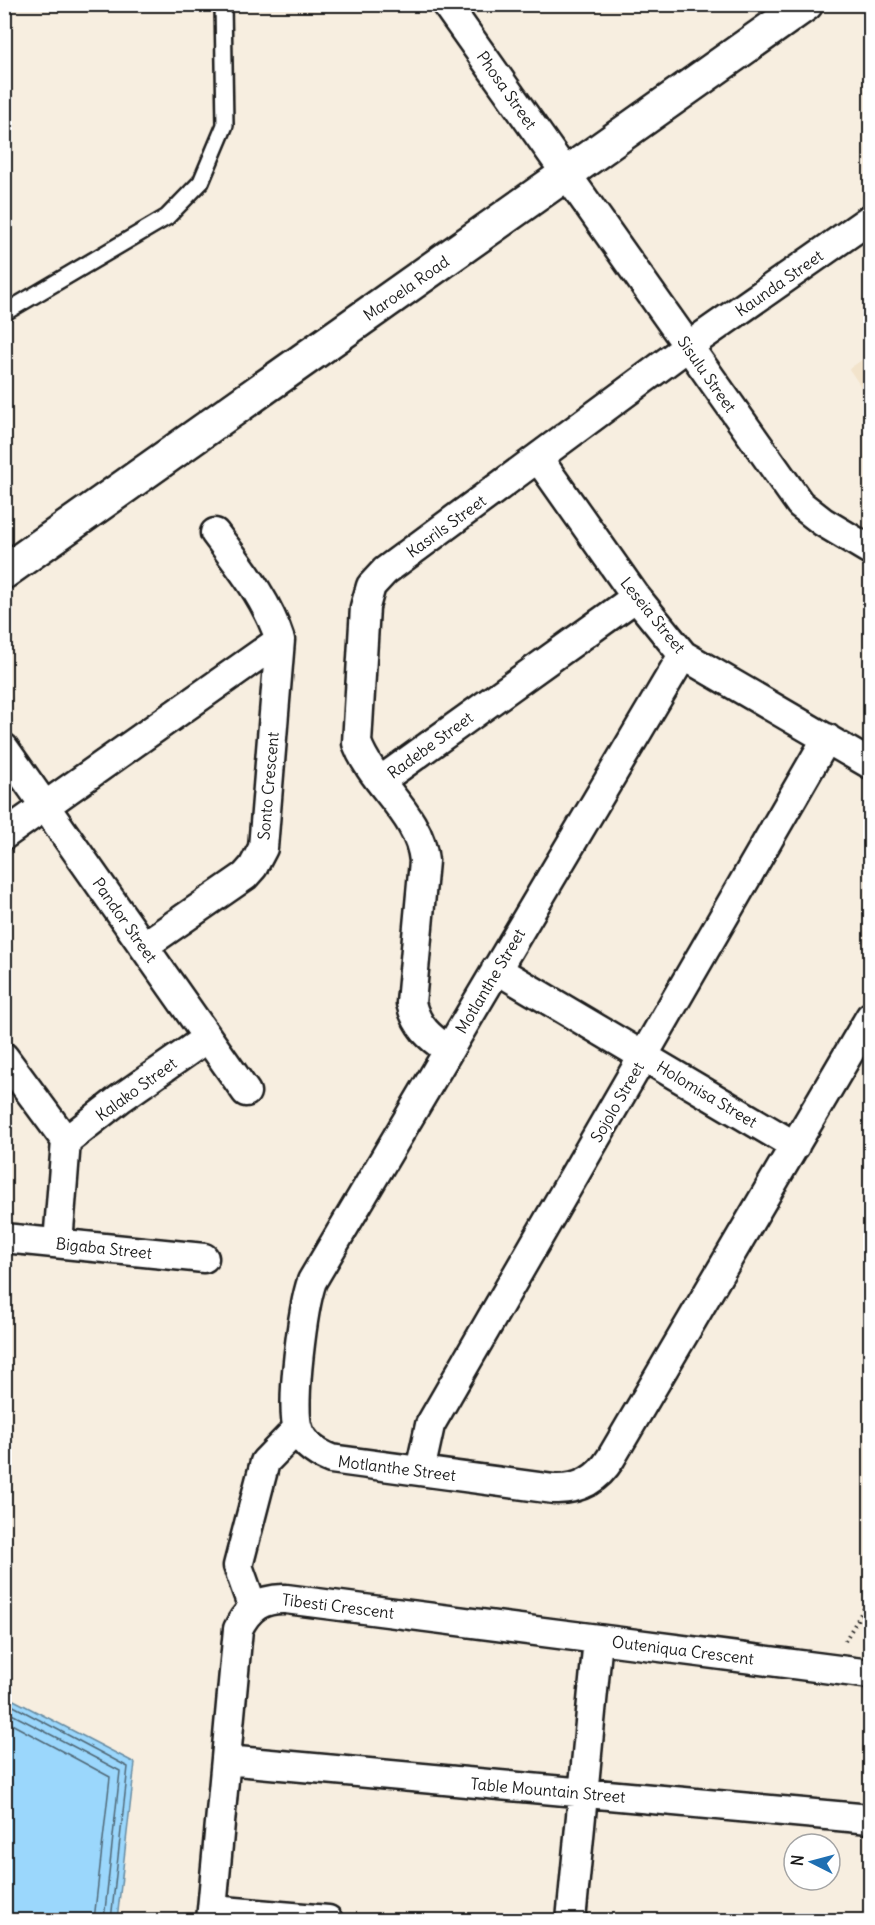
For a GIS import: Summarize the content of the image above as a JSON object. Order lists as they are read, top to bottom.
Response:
{
  "streets": {
    "street": [
      "Phosa Street",
      "Kaunda Street",
      "Maroela Road",
      "Sisulu Street",
      "Kasrils Street",
      "Leseia Street",
      "Radebe Street",
      "Sonto Crescent",
      "Pandor Street",
      "Motlanthe Street",
      "Kalako Street",
      "Holomisa Street",
      "Sojolo Street",
      "Bigaba Street",
      "Tibesti Crescent",
      "Outeniqua Crescent",
      "Table Mountain Street"
    ]
  },
  "crossings": [
    ["Phosa Street", "Maroela Road"],
    ["Phosa Street", "Sisulu Street"],
    ["Kaunda Street", "Sisulu Street"],
    ["Kaunda Street", "Kasrils Street"],
    ["Maroela Road", "Sisulu Street"],
    ["Sisulu Street", "Kasrils Street"],
    ["Kasrils Street", "Leseia Street"],
    ["Kasrils Street", "Radebe Street"],
    ["Leseia Street", "Radebe Street"],
    ["Leseia Street", "Motlanthe Street"],
    ["Leseia Street", "Sojolo Street"],
    ["Radebe Street", "Motlanthe Street"],
    ["Sonto Crescent", "Pandor Street"],
    ["Pandor Street", "Kalako Street"],
    ["Motlanthe Street", "Holomisa Street"],
    ["Motlanthe Street", "Sojolo Street"],
    ["Holomisa Street", "Sojolo Street"],
    ["Tibesti Crescent", "Outeniqua Crescent"],
    ["Outeniqua Crescent", "Table Mountain Street"]
  ],
  "north": "left"
}
